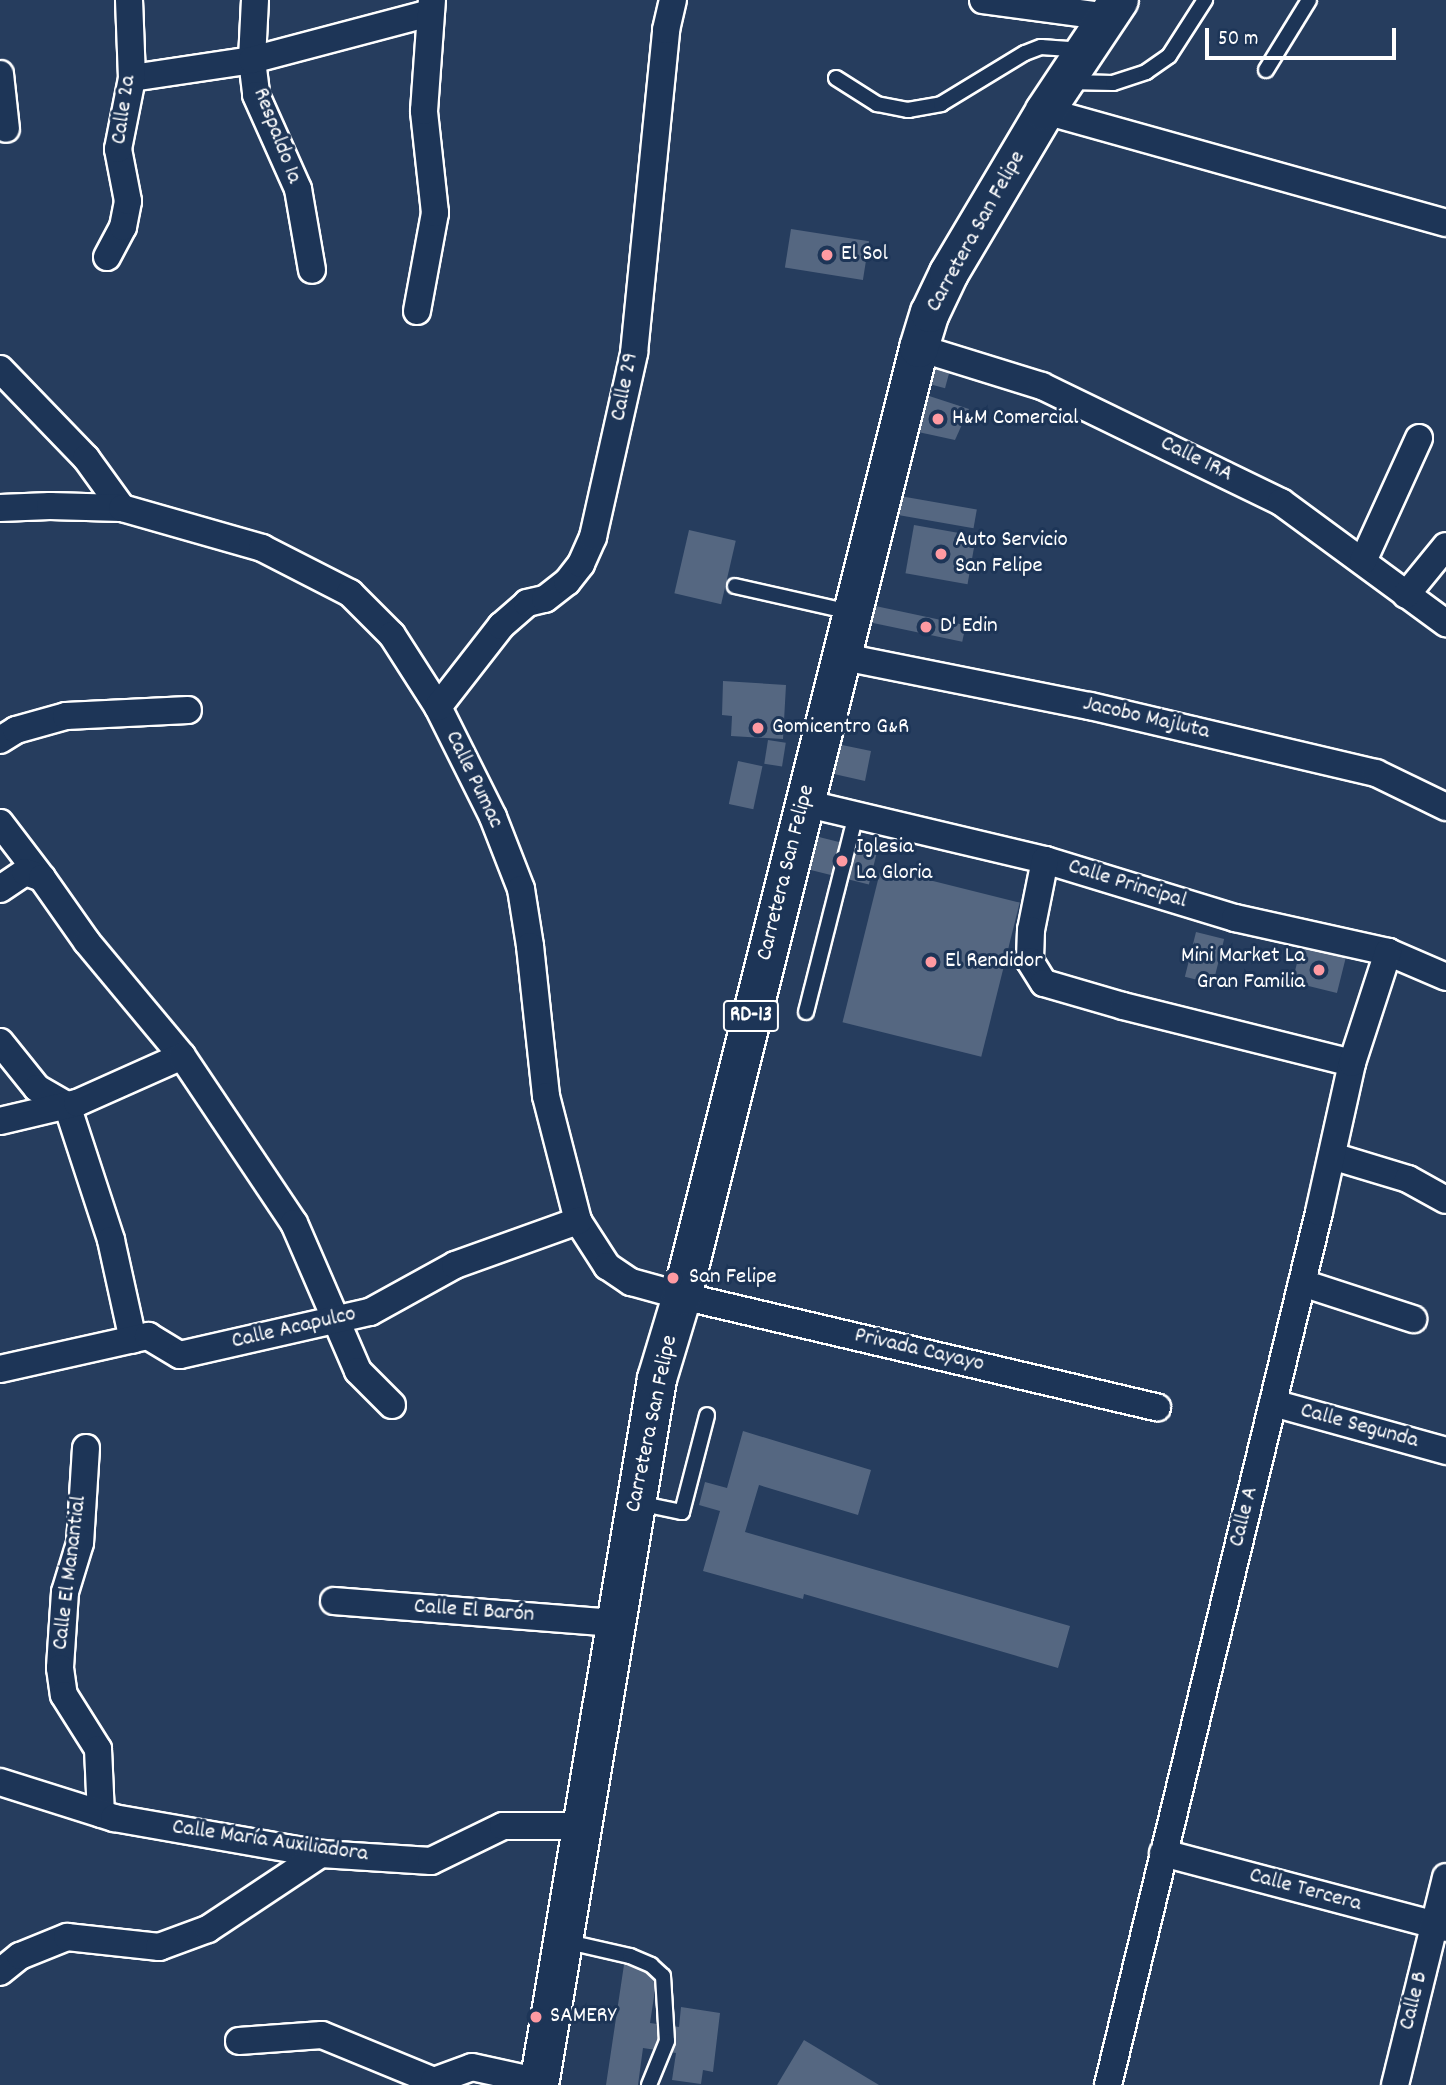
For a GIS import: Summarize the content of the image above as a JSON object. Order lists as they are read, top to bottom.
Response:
{
  "streets": {
    "main road": ["Carretera San Felipe", "RD-13"],
    "street": [
      "Calle 2a",
      "Respaldo 1a",
      "Calle 29",
      "Calle 1RA",
      "Jacobo Majluta",
      "Calle Pumac",
      "Calle Principal",
      "Calle Acapulco",
      "Privada Cayayo",
      "Calle Segunda",
      "Calle A",
      "Calle El Manantial",
      "Calle El Barón",
      "Calle María Auxiliadora",
      "Calle Tercera",
      "Calle B"
    ]
  },
  "crossings": [
    ["Carretera San Felipe", "Calle 1RA"],
    ["Carretera San Felipe", "Jacobo Majluta"],
    ["Carretera San Felipe", "Calle Pumac"],
    ["Carretera San Felipe", "Calle Principal"],
    ["Carretera San Felipe", "Privada Cayayo"],
    ["Carretera San Felipe", "Calle El Barón"],
    ["Carretera San Felipe", "Calle María Auxiliadora"],
    ["Calle 29", "Calle Pumac"],
    ["Calle Pumac", "Calle Acapulco"],
    ["Calle Pumac", "Privada Cayayo"],
    ["Calle Principal", "Calle A"],
    ["Calle Segunda", "Calle A"],
    ["Calle A", "Calle Tercera"],
    ["Calle El Manantial", "Calle María Auxiliadora"],
    ["Calle Tercera", "Calle B"]
  ],
  "places": [
    "El Sol",
    "H&M Comercial",
    "Auto Servicio San Felipe",
    "D' Edin",
    "Gomicentro G&R",
    "Iglesia La Gloria",
    "El Rendidor",
    "Mini Market La Gran Familia",
    "San Felipe",
    "SAMERY"
  ],
  "scale_bar": "50 m"
}
